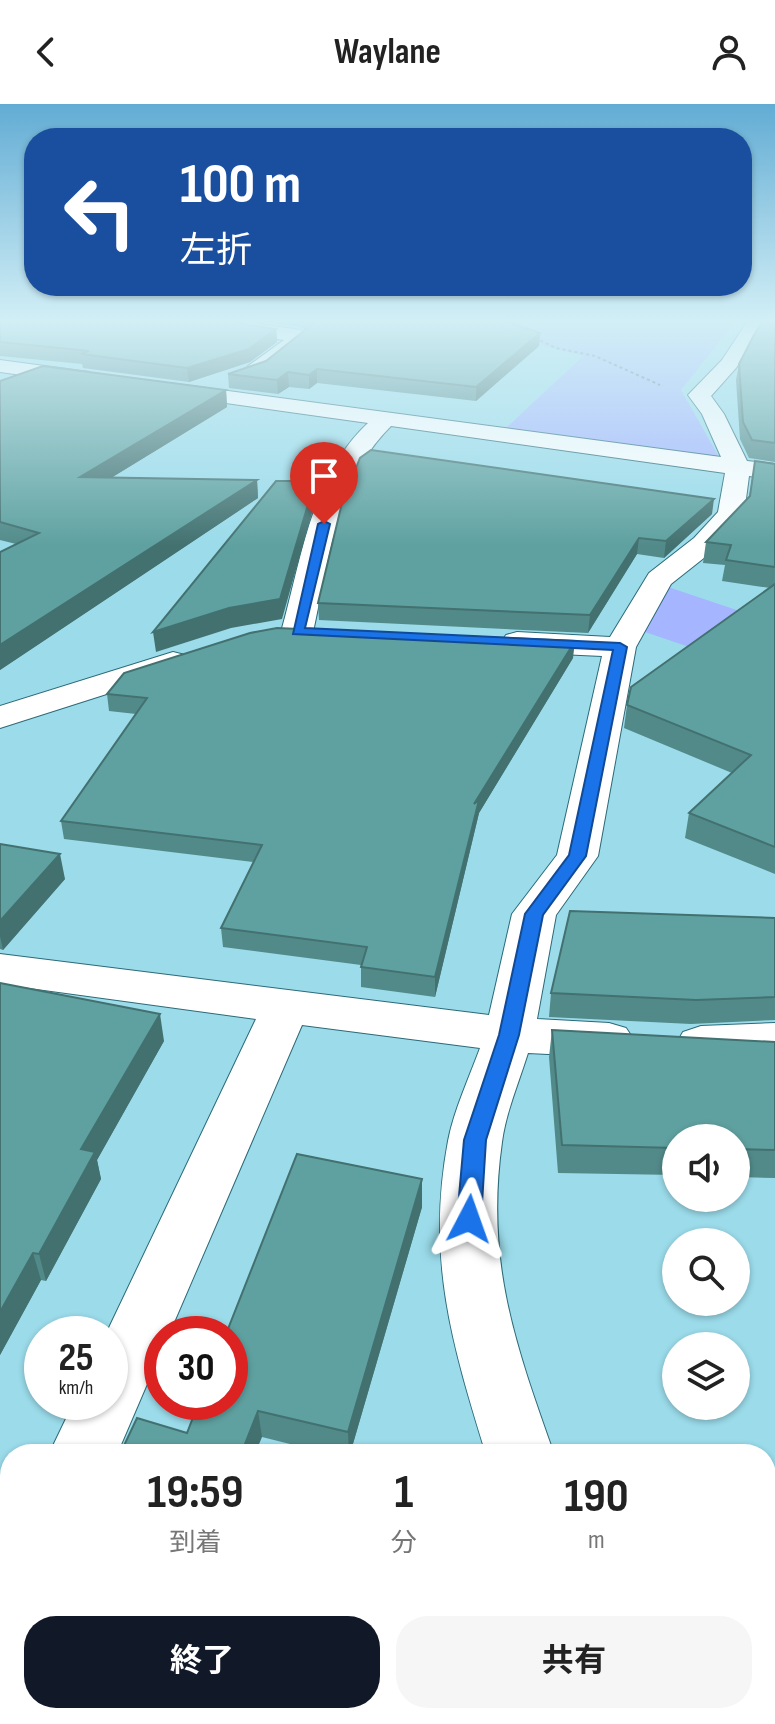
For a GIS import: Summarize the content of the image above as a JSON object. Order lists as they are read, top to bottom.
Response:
{
  "page": {
    "header": "Waylane",
    "turn": ["100 m", "左折"],
    "speed": "25 km/h",
    "limit": "30",
    "eta": [
      "19:59",
      "到着",
      "1",
      "分",
      "190",
      "m"
    ],
    "buttons": ["終了", "共有"]
  }
}
